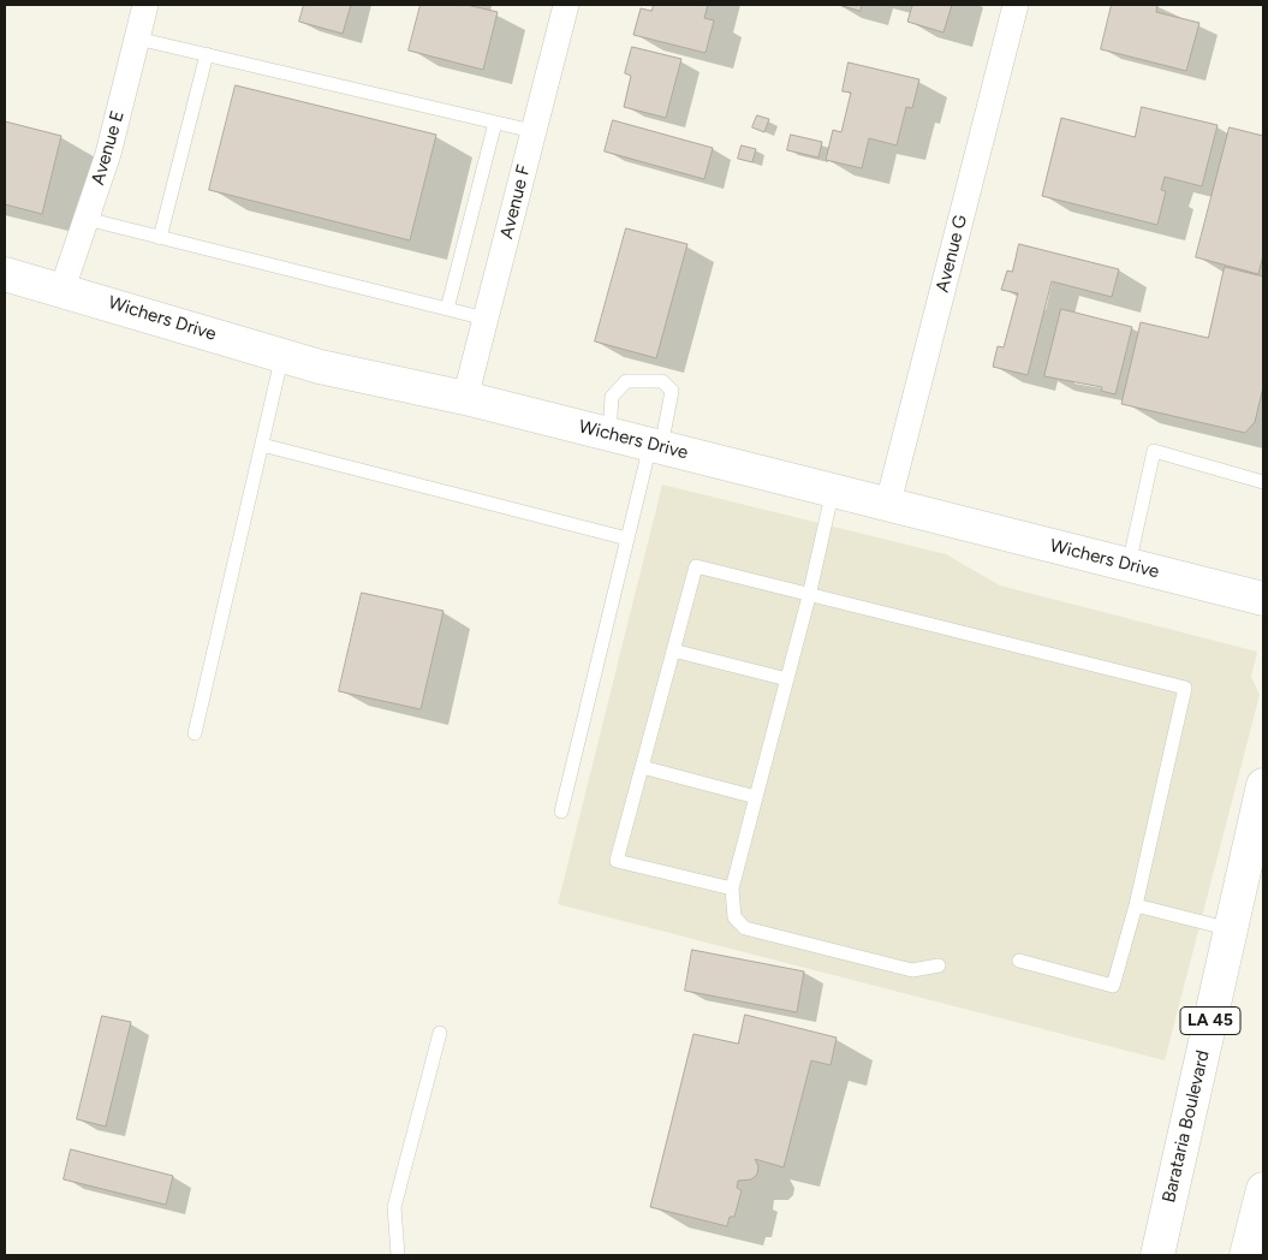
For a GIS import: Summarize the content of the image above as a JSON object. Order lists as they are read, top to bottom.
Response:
{
  "streets": {
    "street": [
      "Avenue E",
      "Avenue F",
      "Avenue G",
      "Wichers Drive",
      "LA 45",
      "Barataria Boulevard"
    ]
  },
  "crossings": [
    ["Avenue E", "Wichers Drive"],
    ["Avenue F", "Wichers Drive"],
    ["Avenue G", "Wichers Drive"]
  ]
}
